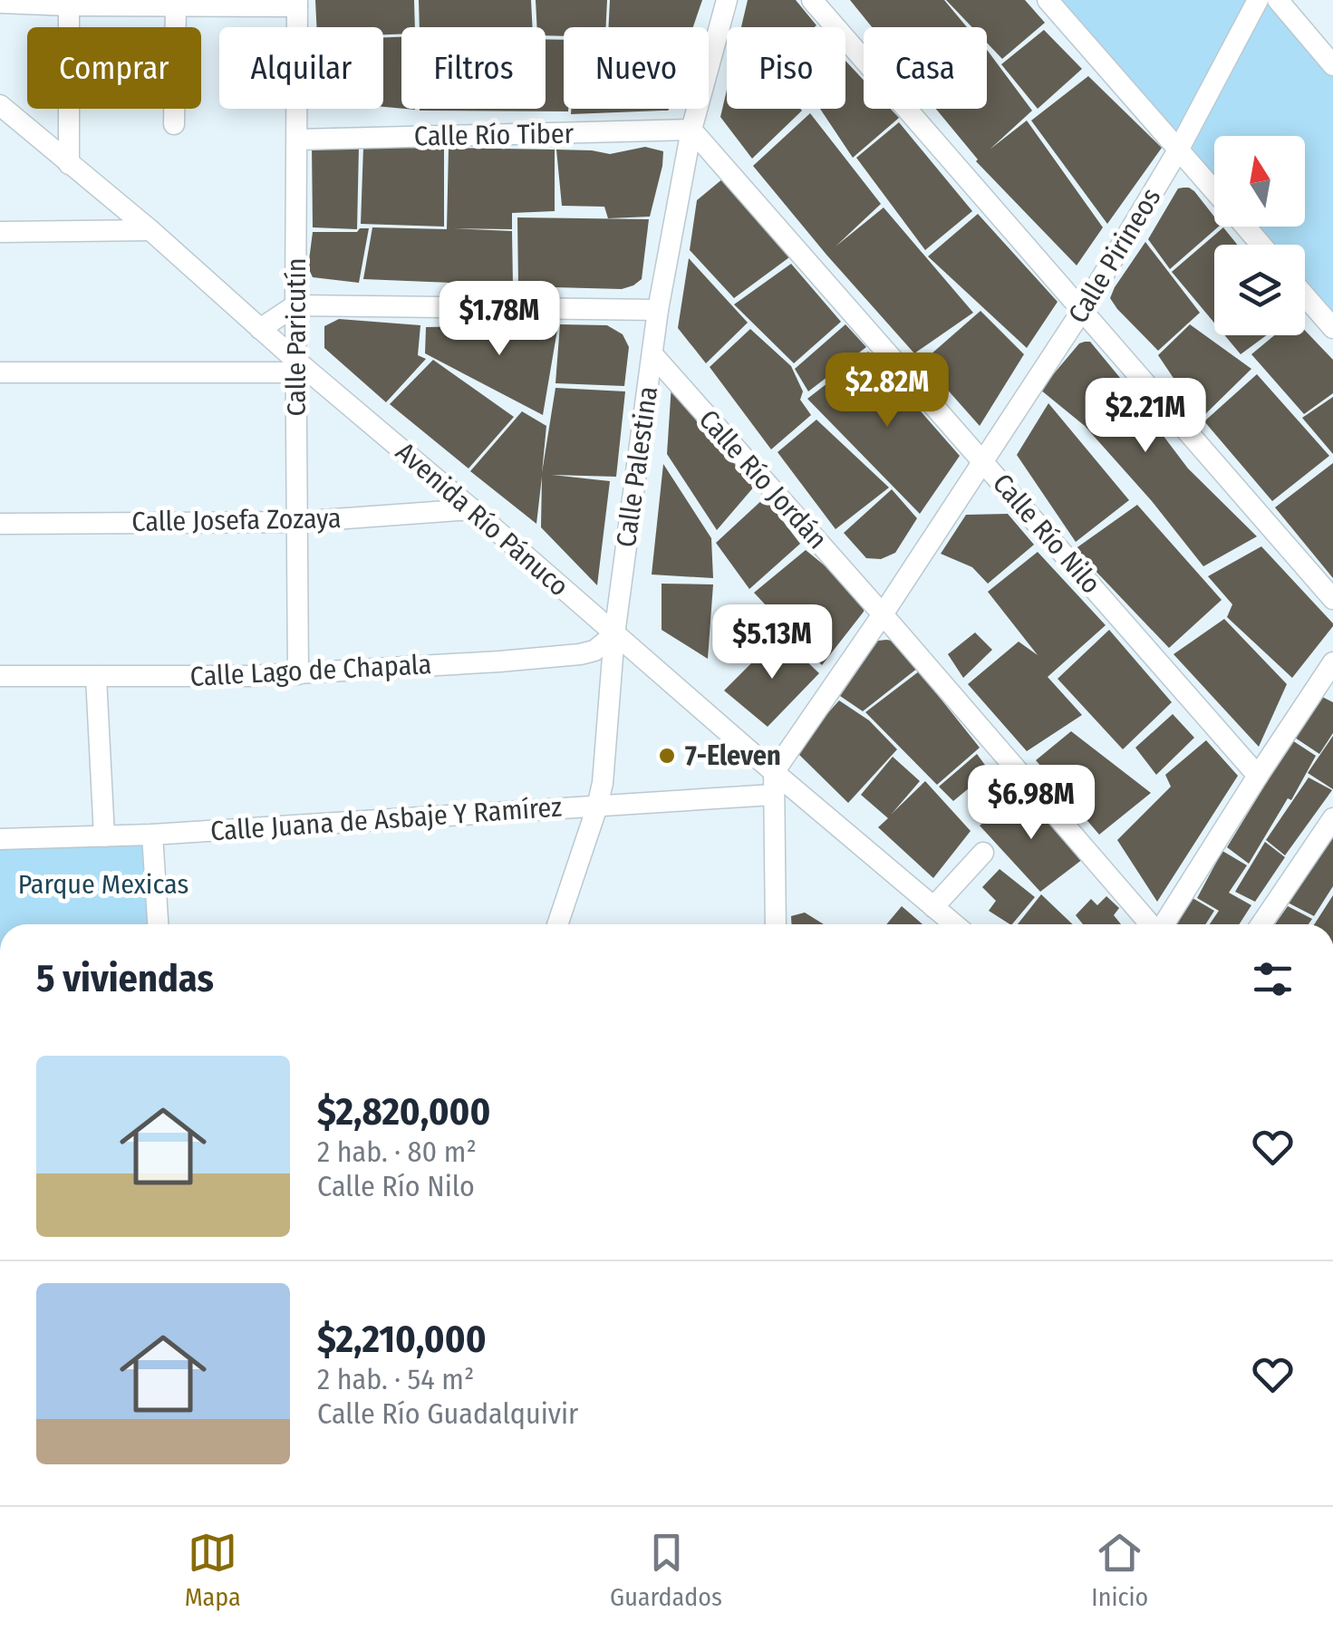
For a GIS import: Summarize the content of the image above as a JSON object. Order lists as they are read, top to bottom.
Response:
{
  "streets": {
    "street": [
      "Calle Río Tiber",
      "Calle Pirineos",
      "Calle Paricutín",
      "Calle Palestina",
      "Calle Río Jordán",
      "Avenida Río Pánuco",
      "Calle Josefa Zozaya",
      "Calle Río Nilo",
      "Calle Lago de Chapala",
      "Calle Juana de Asbaje Y Ramírez"
    ]
  },
  "crossings": [
    ["Calle Río Tiber", "Calle Paricutín"],
    ["Calle Río Tiber", "Calle Palestina"],
    ["Calle Río Tiber", "Calle Río Nilo"],
    ["Calle Pirineos", "Calle Río Jordán"],
    ["Calle Pirineos", "Avenida Río Pánuco"],
    ["Calle Pirineos", "Calle Río Nilo"],
    ["Calle Paricutín", "Avenida Río Pánuco"],
    ["Calle Paricutín", "Calle Josefa Zozaya"],
    ["Calle Paricutín", "Calle Lago de Chapala"],
    ["Calle Palestina", "Calle Río Jordán"],
    ["Calle Palestina", "Avenida Río Pánuco"],
    ["Calle Palestina", "Calle Río Nilo"],
    ["Calle Palestina", "Calle Lago de Chapala"],
    ["Calle Palestina", "Calle Juana de Asbaje Y Ramírez"],
    ["Avenida Río Pánuco", "Calle Josefa Zozaya"],
    ["Avenida Río Pánuco", "Calle Lago de Chapala"]
  ],
  "parks": ["Parque Mexicas"],
  "places": ["7-Eleven"],
  "north": "top",
  "page": {
    "chip": [
      "Comprar",
      "Alquilar",
      "Filtros",
      "Nuevo",
      "Piso",
      "Casa"
    ],
    "price": [
      "$1.78M",
      "$2.82M",
      "$2.21M",
      "$5.13M",
      "$6.98M"
    ],
    "heading": "5 viviendas",
    "list": [
      {
        "name": "$2,820,000",
        "note": "2 hab. · 80 m² · Calle Río Nilo"
      },
      {
        "name": "$2,210,000",
        "note": "2 hab. · 54 m² · Calle Río Guadalquivir"
      }
    ],
    "tabs": ["Mapa", "Guardados", "Inicio"]
  }
}
